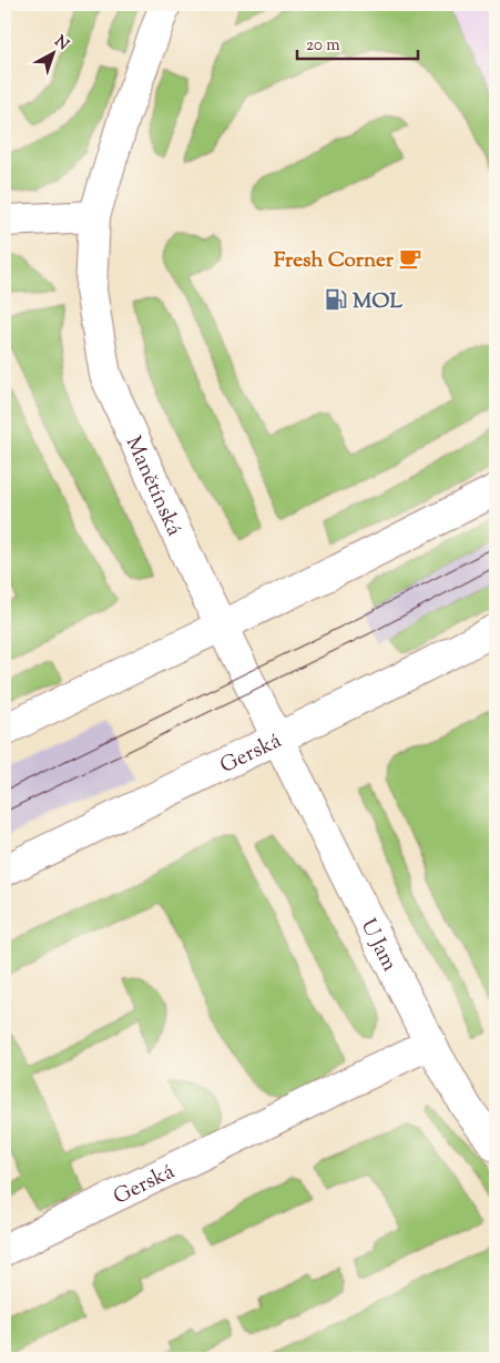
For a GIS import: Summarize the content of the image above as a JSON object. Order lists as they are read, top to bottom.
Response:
{
  "streets": {
    "street": ["Manětínská", "Gerská", "U Jam"]
  },
  "crossings": [
    ["Manětínská", "Gerská"],
    ["Manětínská", "U Jam"],
    ["Gerská", "U Jam"]
  ],
  "places": {
    "cafe": ["Fresh Corner"],
    "fuel station": ["MOL"]
  },
  "scale_bar": "20 m",
  "north": "top right"
}
